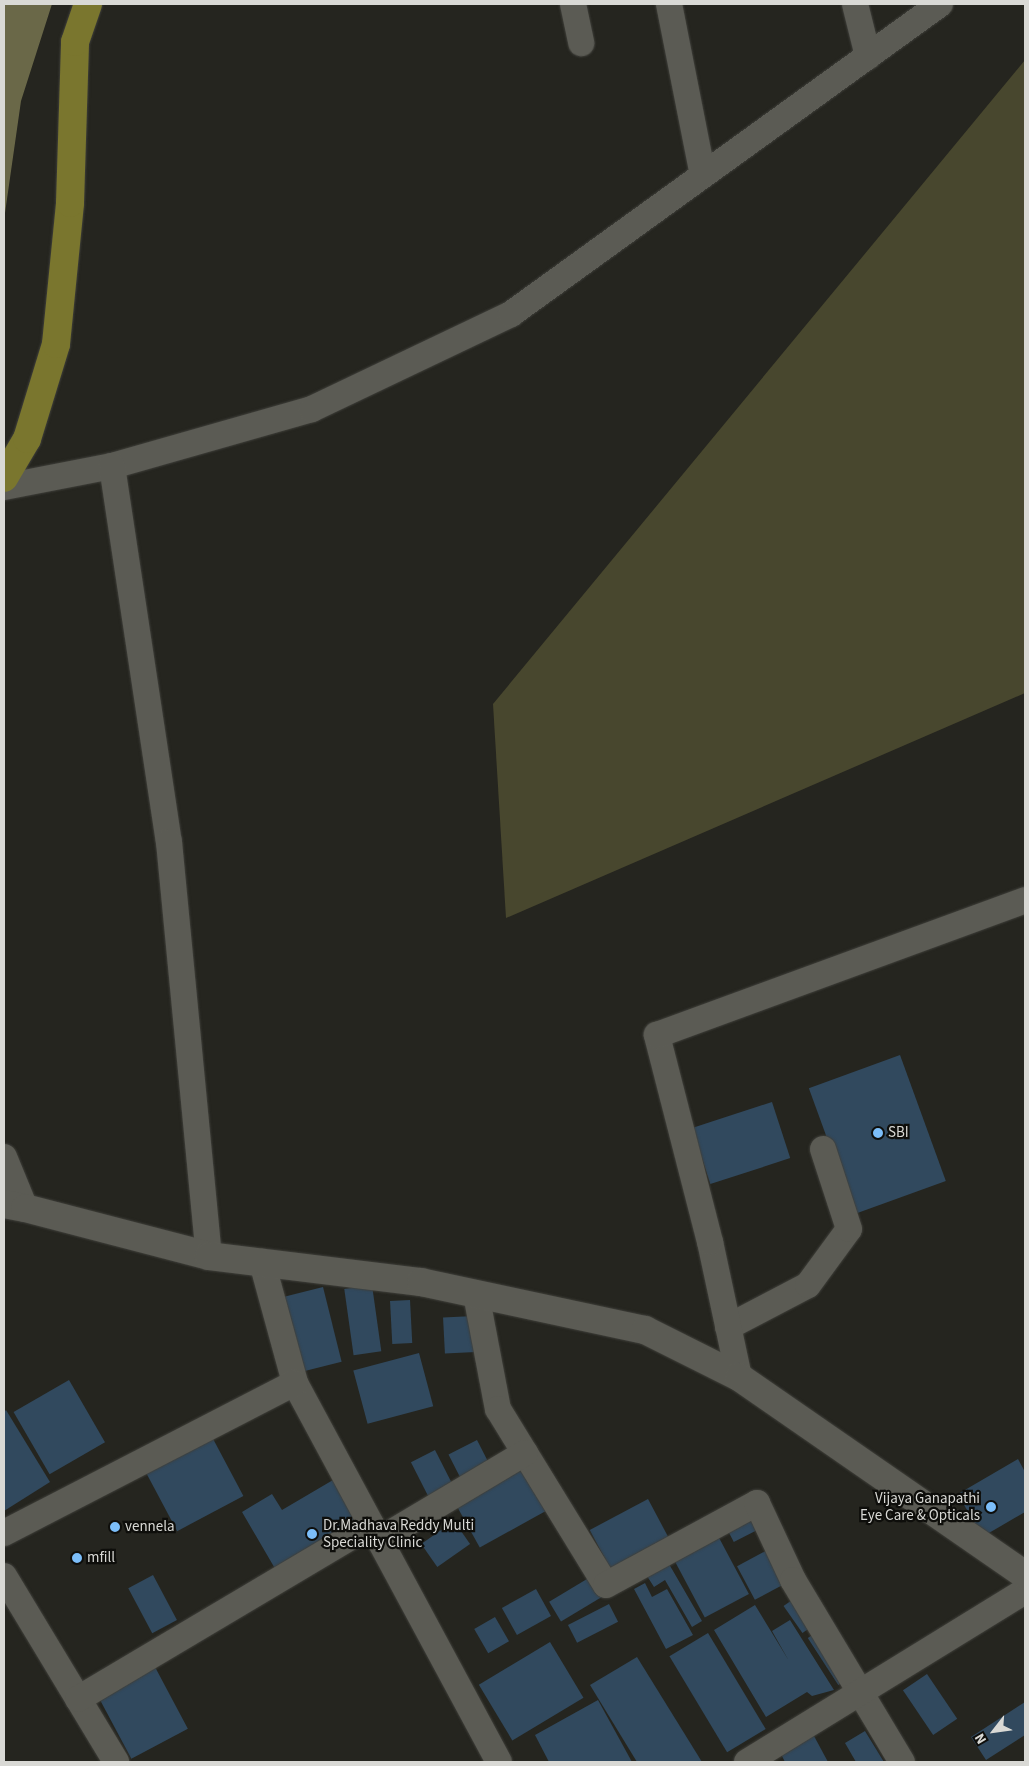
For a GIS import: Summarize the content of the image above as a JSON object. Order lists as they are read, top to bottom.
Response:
{
  "places": [
    "SBI",
    "Vijaya Ganapathi Eye Care & Opticals",
    "vennela",
    "Dr.Madhava Reddy Multi Speciality Clinic",
    "mfill"
  ],
  "north": "bottom left"
}
